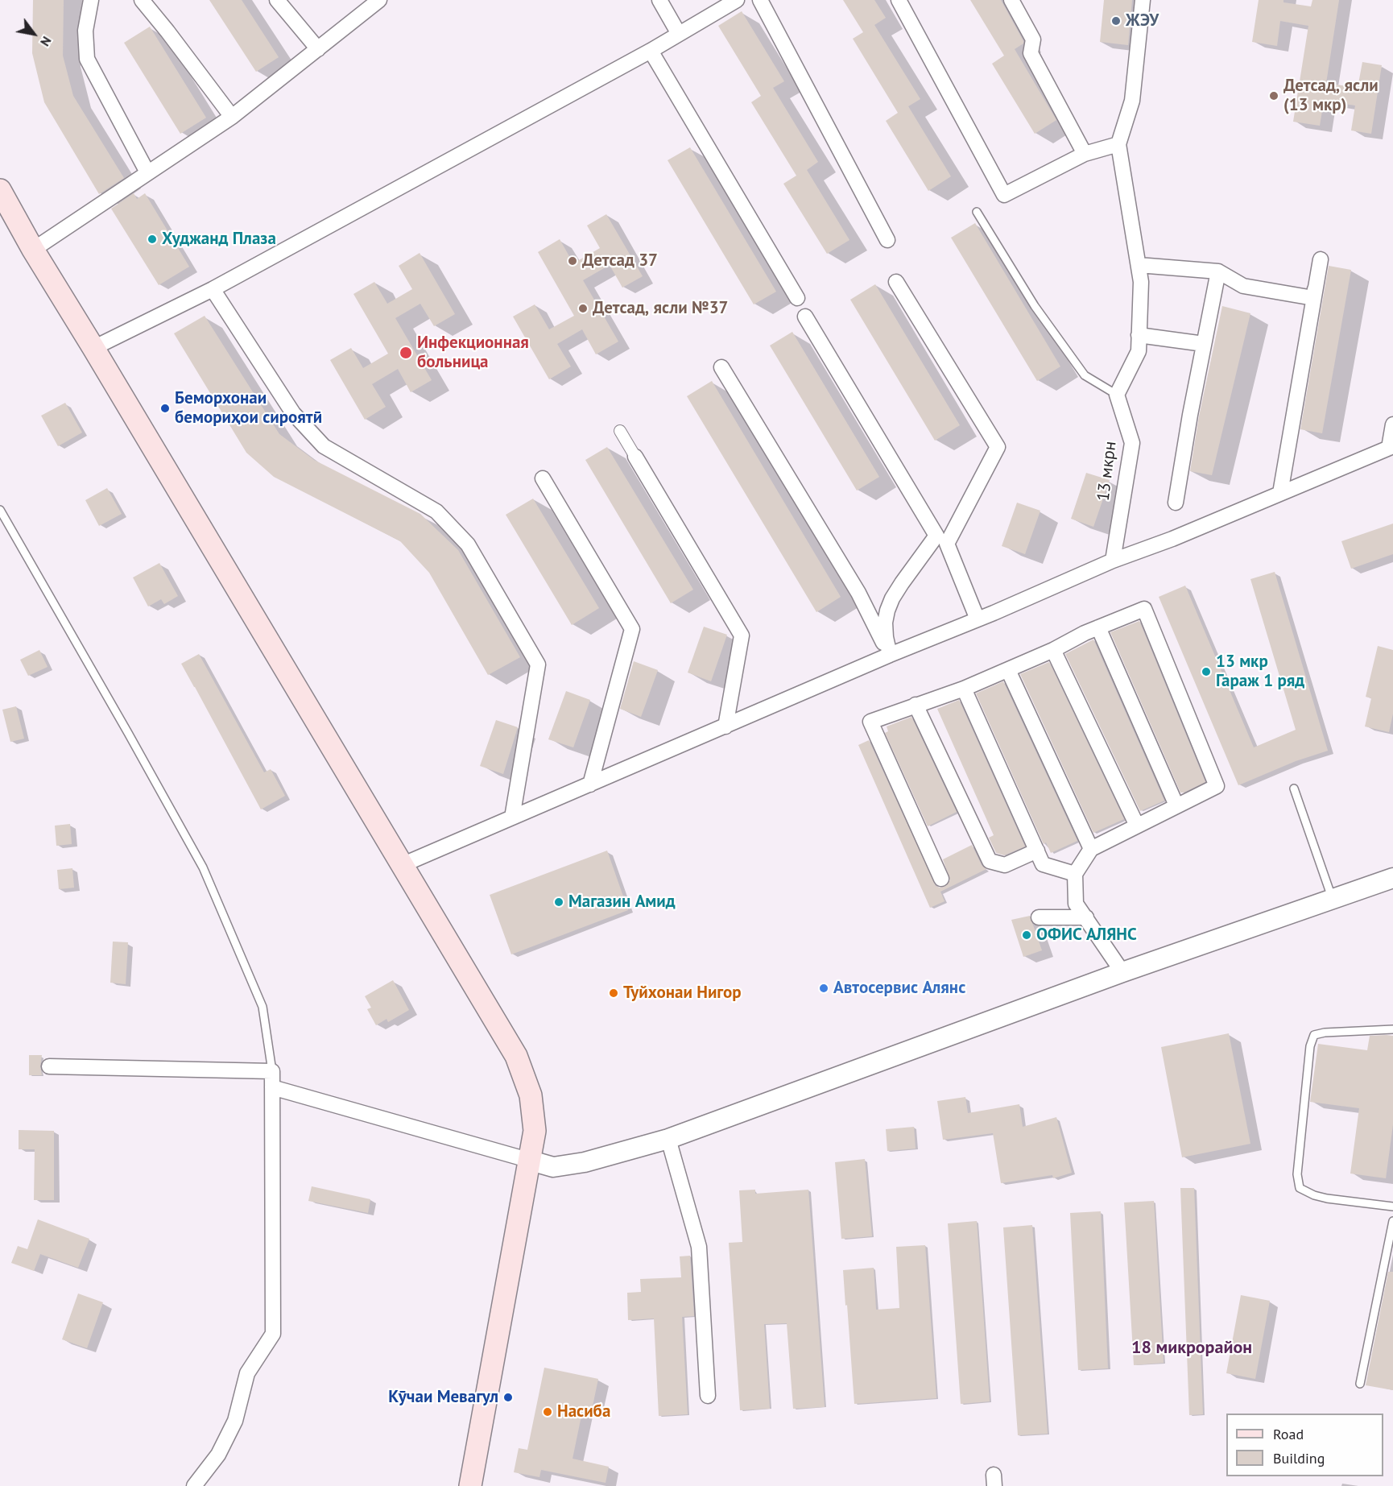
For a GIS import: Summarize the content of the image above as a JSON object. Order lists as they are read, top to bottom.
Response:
{
  "streets": {
    "street": ["13 мкрн"]
  },
  "districts": ["18 микрорайон"],
  "places": [
    "ЖЭУ",
    "Детсад, ясли (13 мкр)",
    "Худжанд Плаза",
    "Детсад 37",
    "Детсад, ясли №37",
    "Инфекционная больница",
    "Беморхонаи бемориҳои сироятӣ",
    "13 мкр Гараж 1 ряд",
    "Магазин Амид",
    "ОФИС АЛЯНС",
    "Автосервис Алянс",
    "Туйхонаи Нигор",
    "Кӯчаи Мевагул",
    "Насиба"
  ],
  "legend": ["Road", "Building"],
  "north": "bottom right"
}
